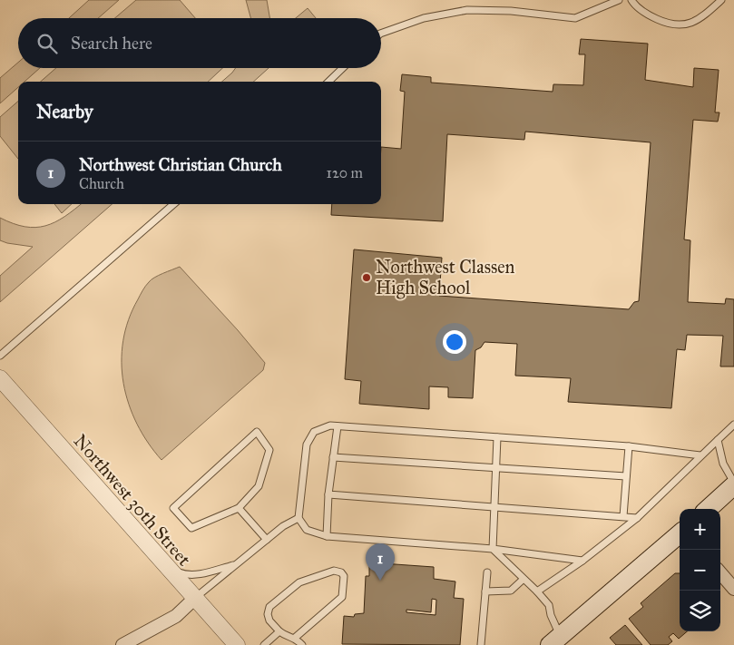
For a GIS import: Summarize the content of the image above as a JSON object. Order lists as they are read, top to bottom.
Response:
{
  "streets": {
    "street": ["Northwest 30th Street"]
  },
  "places": ["Northwest Classen High School"],
  "page": {
    "search": "Search here",
    "heading": "Nearby",
    "list": [
      {
        "mark": "1",
        "name": "Northwest Christian Church",
        "note": "Church",
        "value": "120 m"
      }
    ],
    "map_buttons": ["+", "−"],
    "pins": "1"
  }
}
